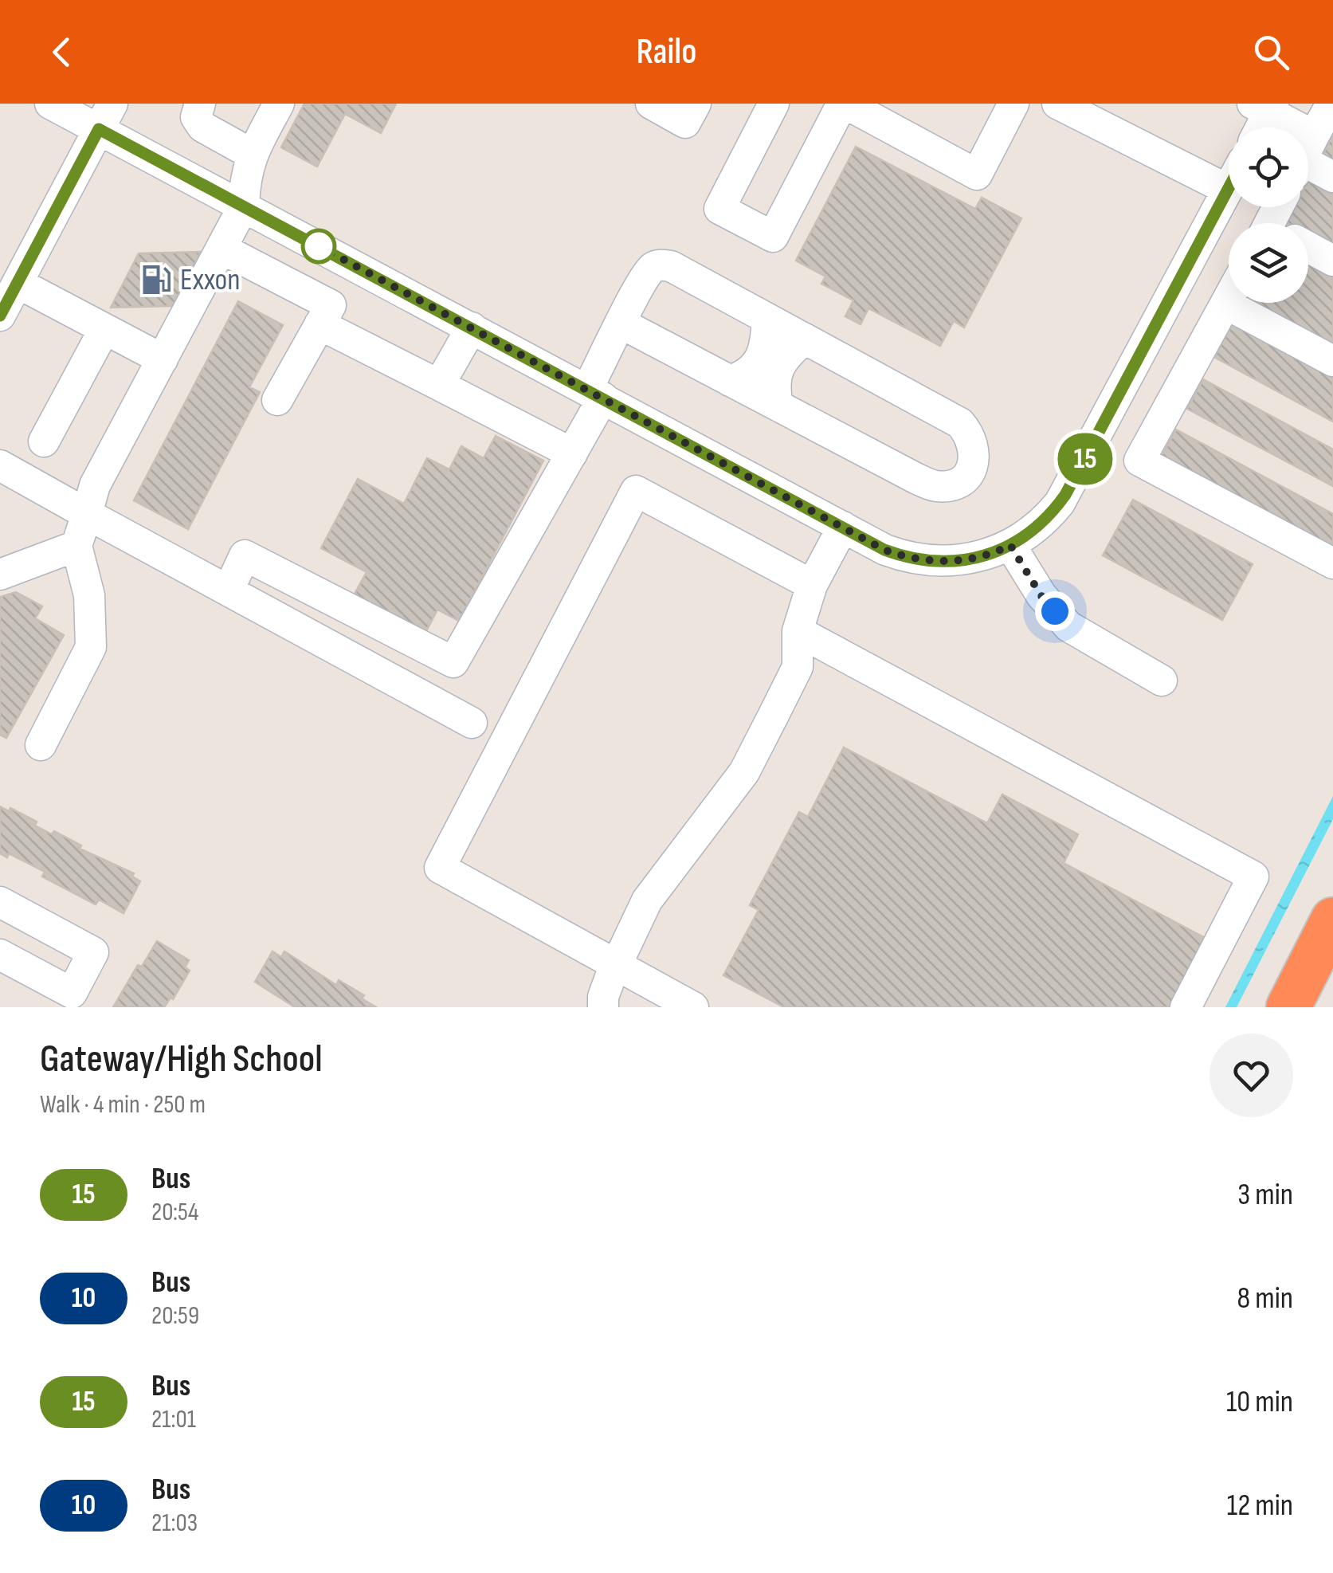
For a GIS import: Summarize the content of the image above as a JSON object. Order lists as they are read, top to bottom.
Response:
{
  "places": {
    "fuel station": ["Exxon"]
  },
  "lines": ["bus line 15"],
  "page": {
    "header": "Railo",
    "on_map": "15",
    "heading": ["Gateway/High School", "Walk · 4 min · 250 m"],
    "list": [
      {
        "mark": "15",
        "name": "Bus",
        "note": "20:54",
        "value": "3 min"
      },
      {
        "mark": "10",
        "name": "Bus",
        "note": "20:59",
        "value": "8 min"
      },
      {
        "mark": "15",
        "name": "Bus",
        "note": "21:01",
        "value": "10 min"
      },
      {
        "mark": "10",
        "name": "Bus",
        "note": "21:03",
        "value": "12 min"
      }
    ]
  }
}
